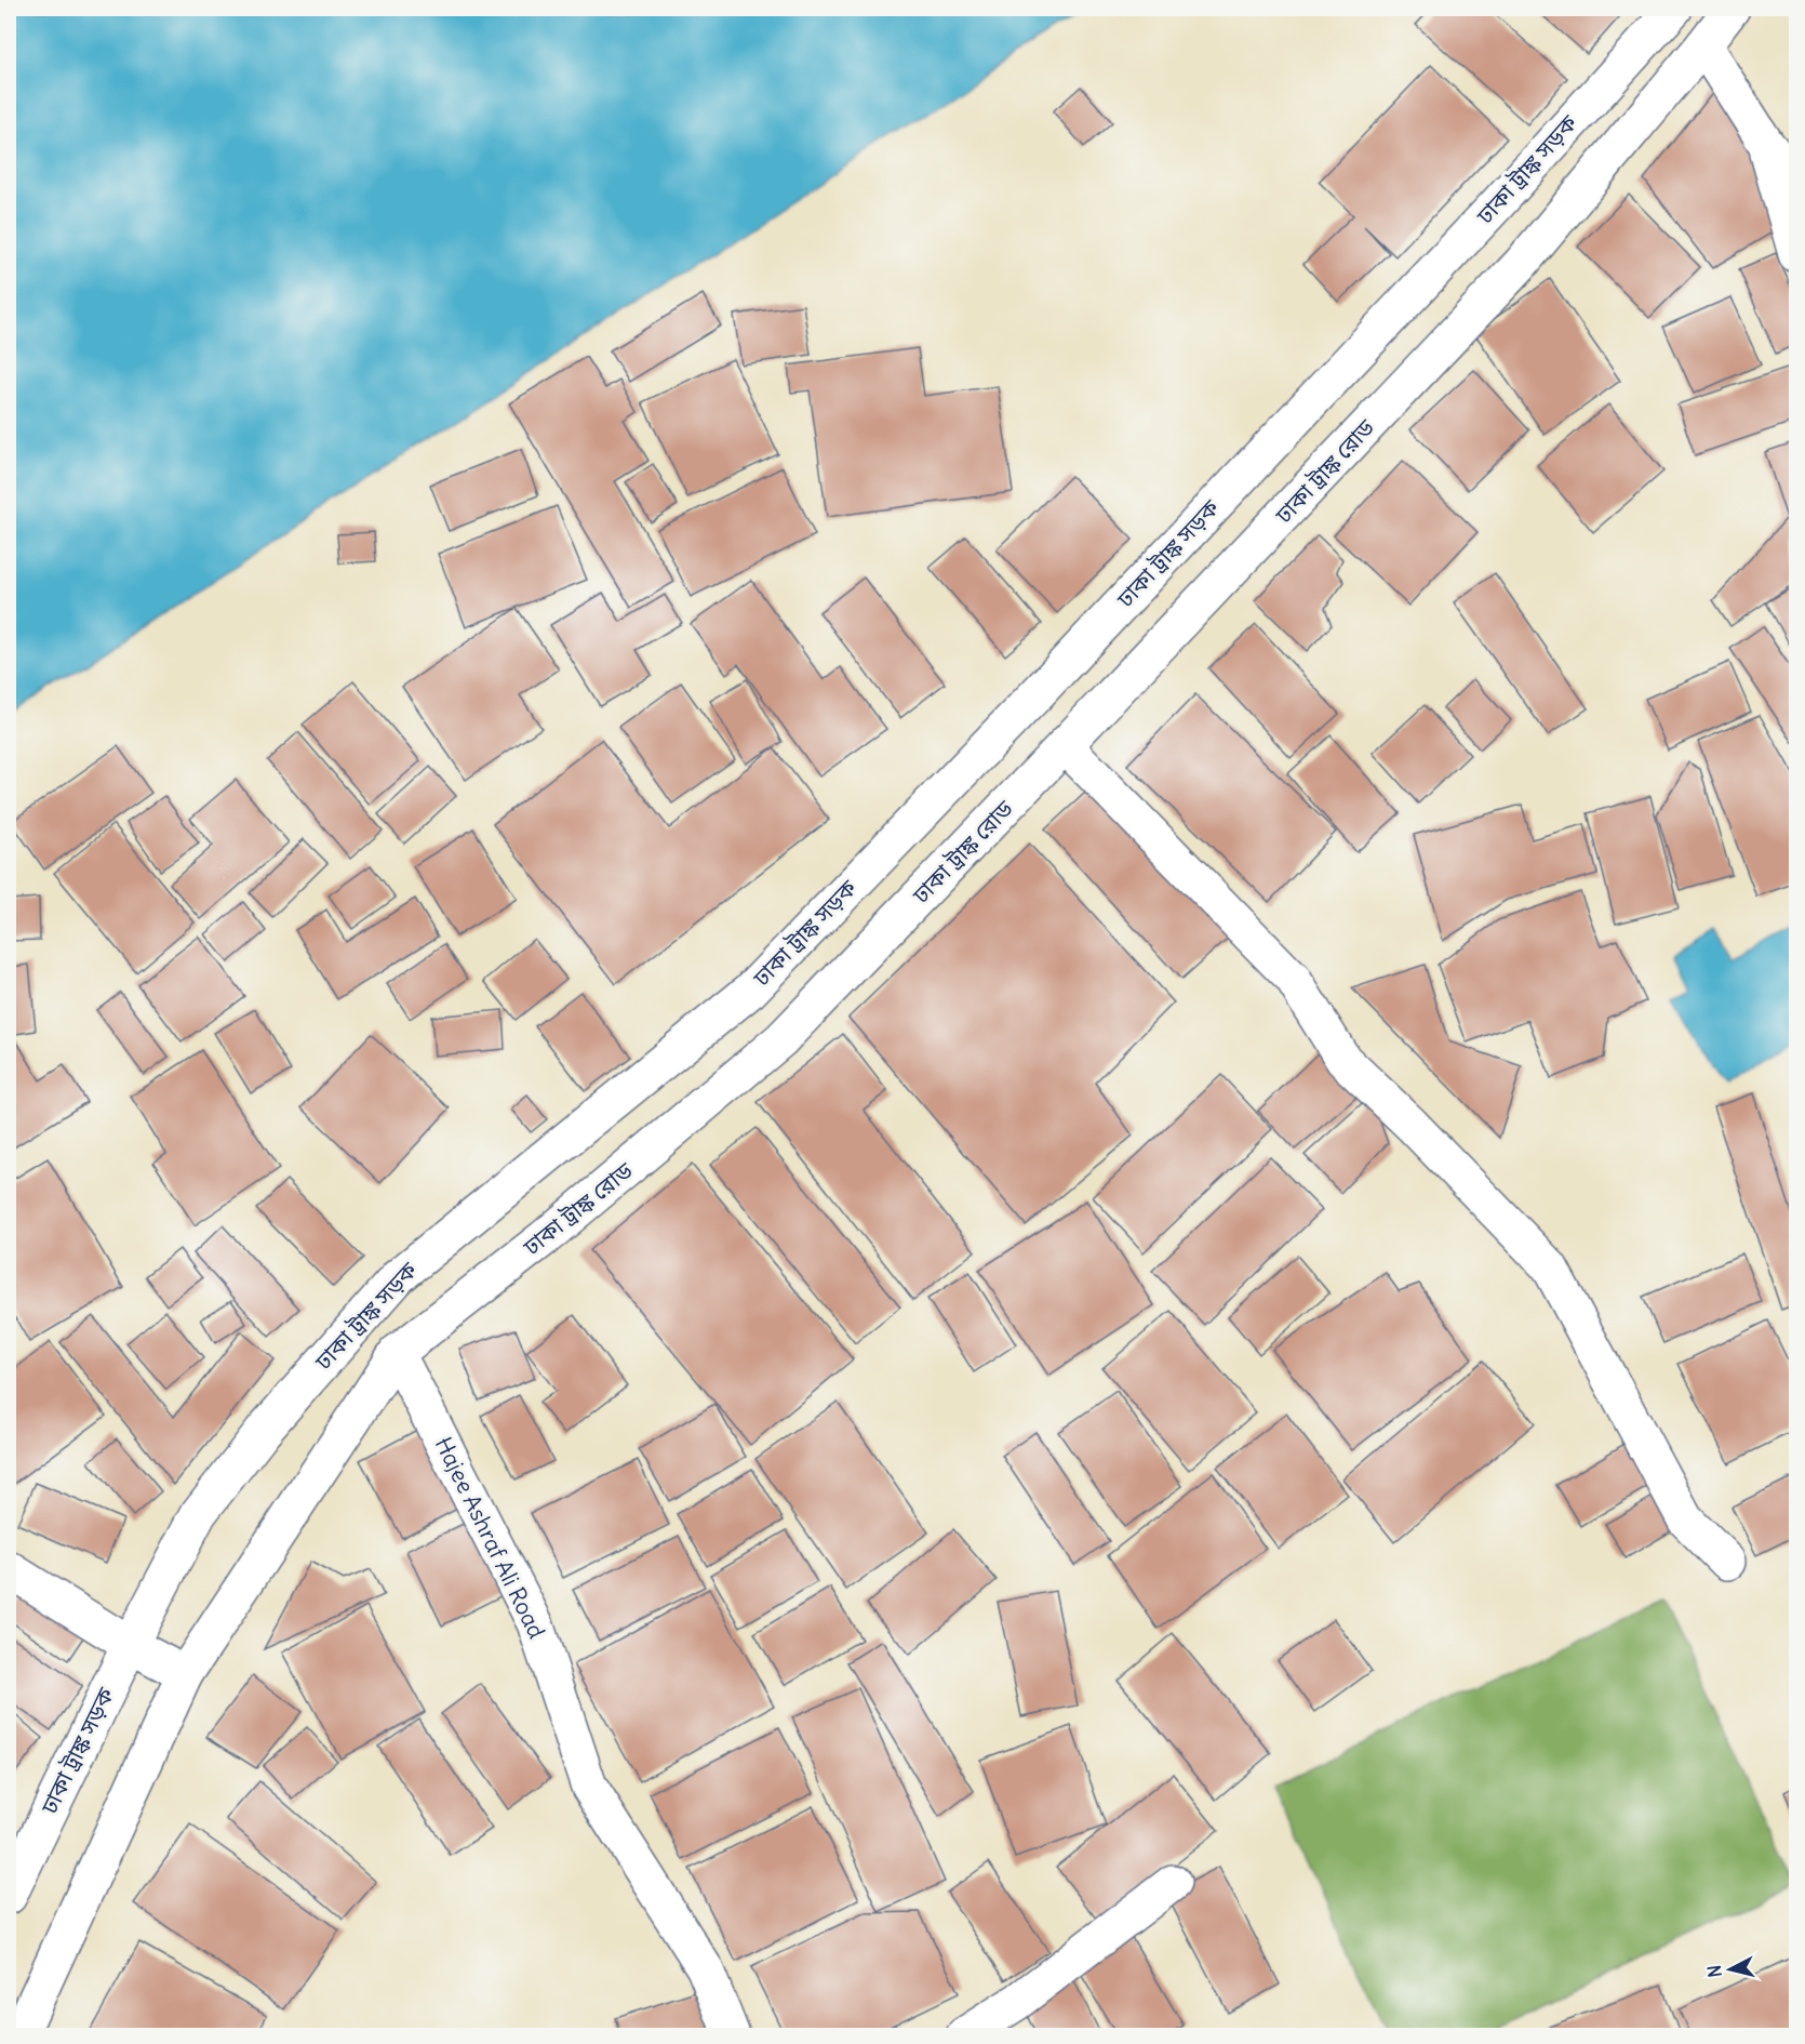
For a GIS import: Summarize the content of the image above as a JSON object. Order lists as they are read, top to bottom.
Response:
{
  "streets": {
    "main road": ["ঢাকা ট্রাঙ্ক সড়ক", "ঢাকা ট্রাঙ্ক রোড", "Hajee Ashraf Ali Road"]
  },
  "crossings": [
    ["ঢাকা ট্রাঙ্ক রোড", "Hajee Ashraf Ali Road"]
  ],
  "north": "left"
}
